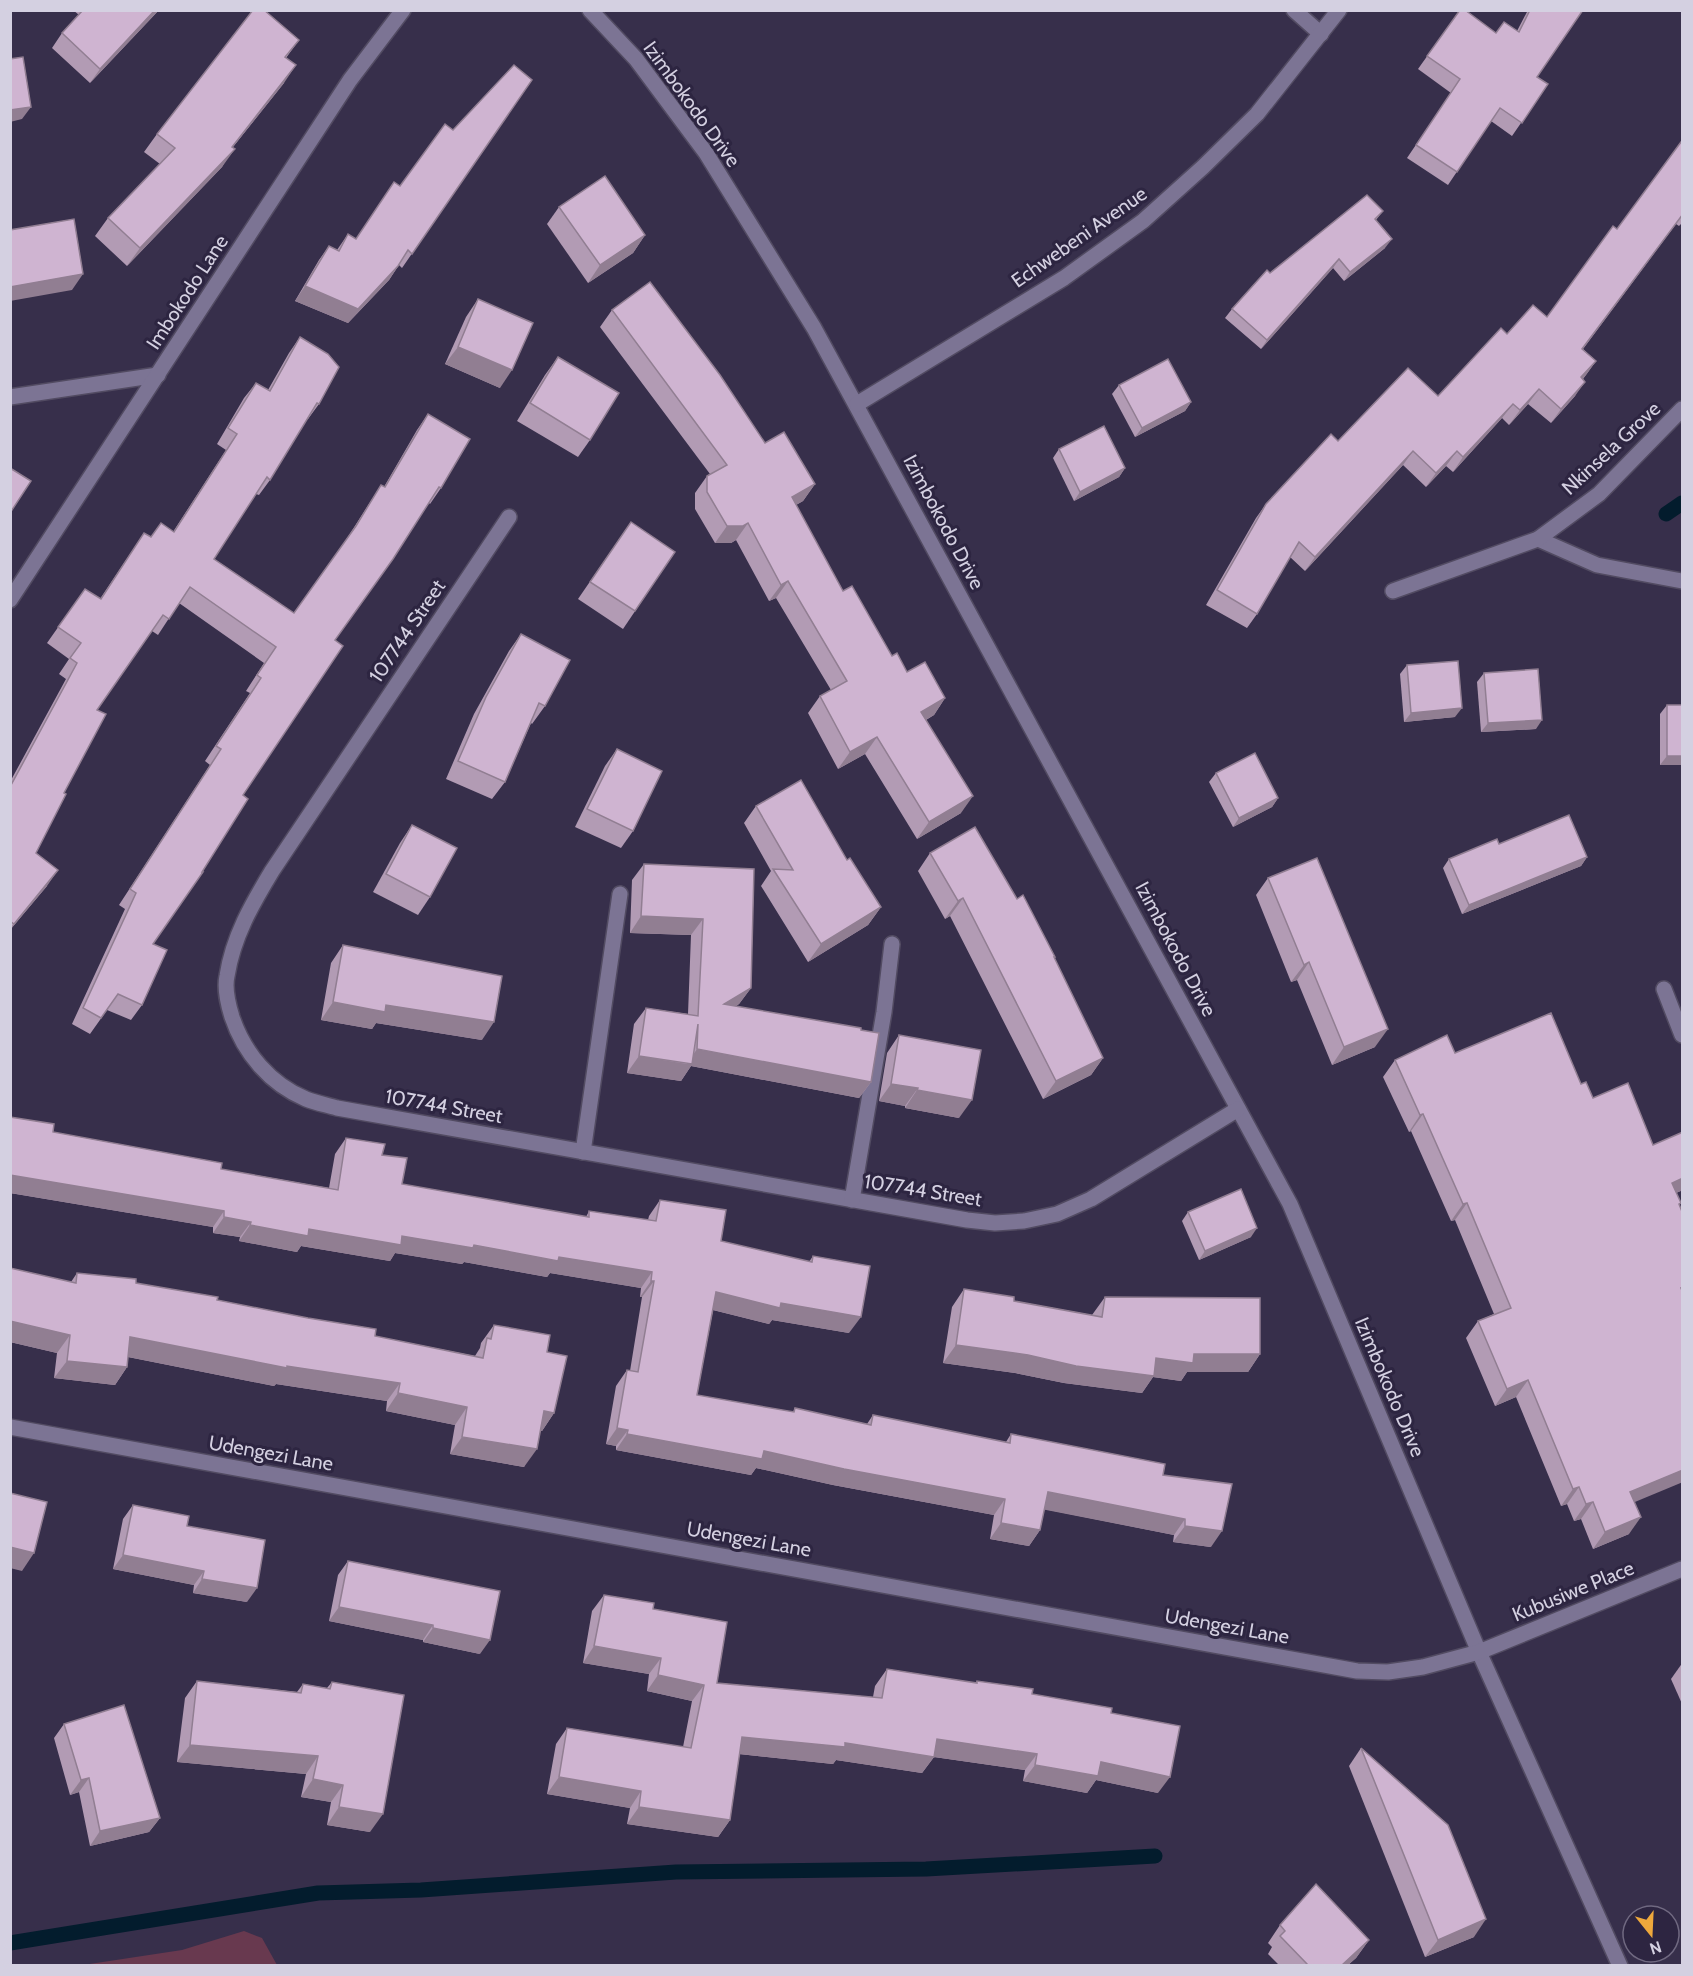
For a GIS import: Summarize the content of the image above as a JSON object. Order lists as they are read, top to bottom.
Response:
{
  "streets": {
    "street": [
      "Izimbokodo Drive",
      "Echwebeni Avenue",
      "Imbokodo Lane",
      "Nkinsela Grove",
      "107744 Street",
      "Udengezi Lane",
      "Kubusiwe Place"
    ]
  },
  "crossings": [
    ["Izimbokodo Drive", "Echwebeni Avenue"],
    ["Izimbokodo Drive", "107744 Street"],
    ["Izimbokodo Drive", "Udengezi Lane"],
    ["Izimbokodo Drive", "Kubusiwe Place"],
    ["Udengezi Lane", "Kubusiwe Place"]
  ],
  "north": "bottom"
}
